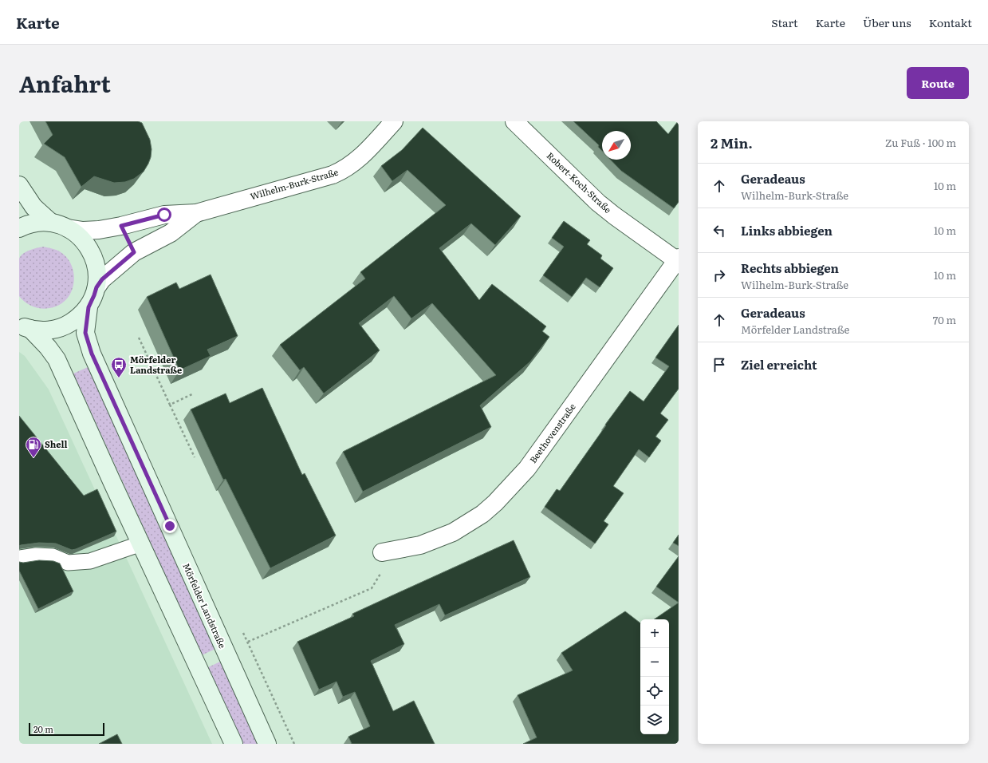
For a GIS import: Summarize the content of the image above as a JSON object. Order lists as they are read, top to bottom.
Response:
{
  "streets": {
    "main road": ["Mörfelder Landstraße"],
    "street": ["Robert-Koch-Straße", "Wilhelm-Burk-Straße", "Beethovenstraße"]
  },
  "crossings": [
    ["Robert-Koch-Straße", "Beethovenstraße"],
    ["Wilhelm-Burk-Straße", "Mörfelder Landstraße"]
  ],
  "places": {
    "bus stop": ["Mörfelder Landstraße"],
    "fuel station": ["Shell"]
  },
  "scale_bar": "20 m",
  "north": "bottom left",
  "page": {
    "header": "Karte",
    "nav": [
      "Start",
      "Karte",
      "Über uns",
      "Kontakt"
    ],
    "title": "Anfahrt",
    "buttons": "Route",
    "heading": ["2 Min.", "Zu Fuß · 100 m"],
    "list": [
      ["Geradeaus", "Wilhelm-Burk-Straße", "10 m"],
      ["Links abbiegen", "10 m"],
      ["Rechts abbiegen", "Wilhelm-Burk-Straße", "10 m"],
      ["Geradeaus", "Mörfelder Landstraße", "70 m"],
      "Ziel erreicht"
    ],
    "map_buttons": ["+", "−"],
    "scale": "20 m"
  }
}
